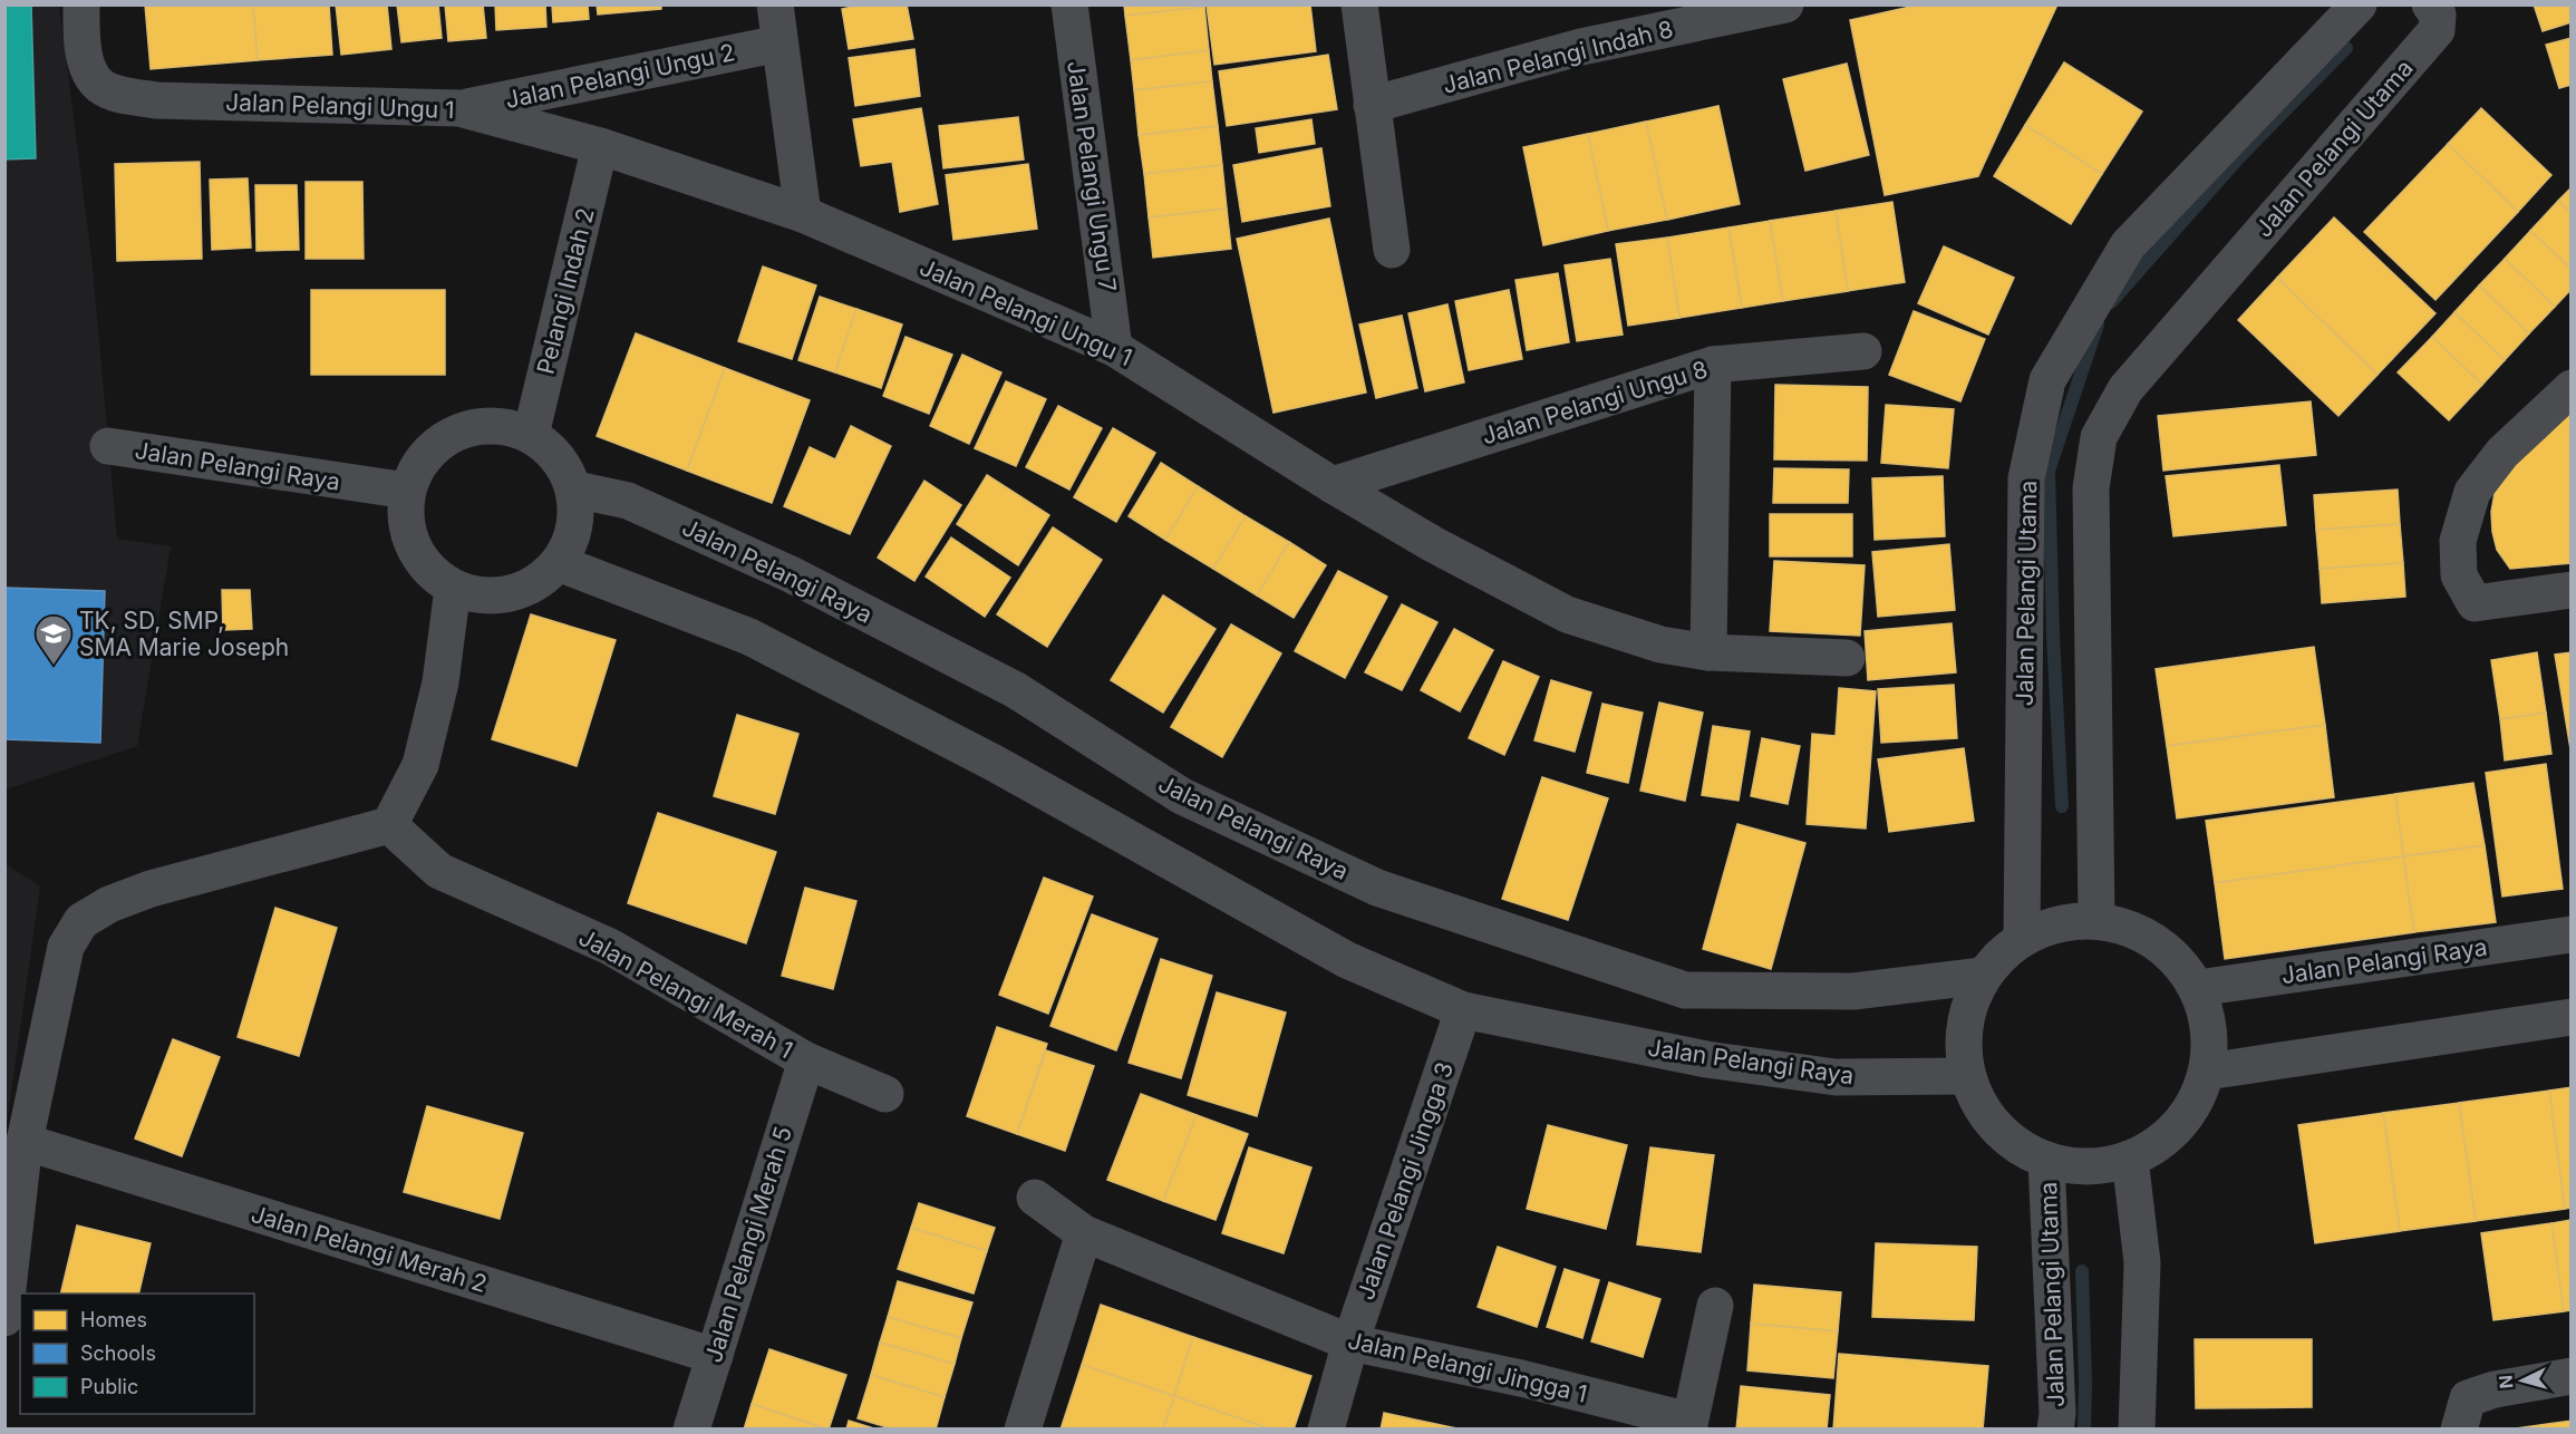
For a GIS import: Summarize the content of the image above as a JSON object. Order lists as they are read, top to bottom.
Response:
{
  "streets": {
    "street": [
      "Jalan Pelangi Indah 8",
      "Jalan Pelangi Ungu 2",
      "Jalan Pelangi Ungu 1",
      "Jalan Pelangi Utama",
      "Jalan Pelangi Ungu 7",
      "Pelangi Indah 2",
      "Jalan Pelangi Ungu 8",
      "Jalan Pelangi Raya",
      "Jalan Pelangi Merah 1",
      "Jalan Pelangi Jingga 3",
      "Jalan Pelangi Merah 5",
      "Jalan Pelangi Merah 2",
      "Jalan Pelangi Jingga 1"
    ]
  },
  "crossings": [
    ["Jalan Pelangi Ungu 2", "Jalan Pelangi Ungu 1"],
    ["Jalan Pelangi Ungu 1", "Jalan Pelangi Ungu 7"],
    ["Jalan Pelangi Ungu 1", "Pelangi Indah 2"],
    ["Jalan Pelangi Ungu 1", "Jalan Pelangi Ungu 8"],
    ["Pelangi Indah 2", "Jalan Pelangi Raya"],
    ["Jalan Pelangi Raya", "Jalan Pelangi Jingga 3"],
    ["Jalan Pelangi Merah 1", "Jalan Pelangi Merah 5"],
    ["Jalan Pelangi Jingga 3", "Jalan Pelangi Jingga 1"],
    ["Jalan Pelangi Merah 5", "Jalan Pelangi Merah 2"]
  ],
  "places": {
    "school or university": ["TK, SD, SMP, SMA Marie Joseph"]
  },
  "legend": ["Homes", "Schools", "Public"],
  "north": "left"
}
